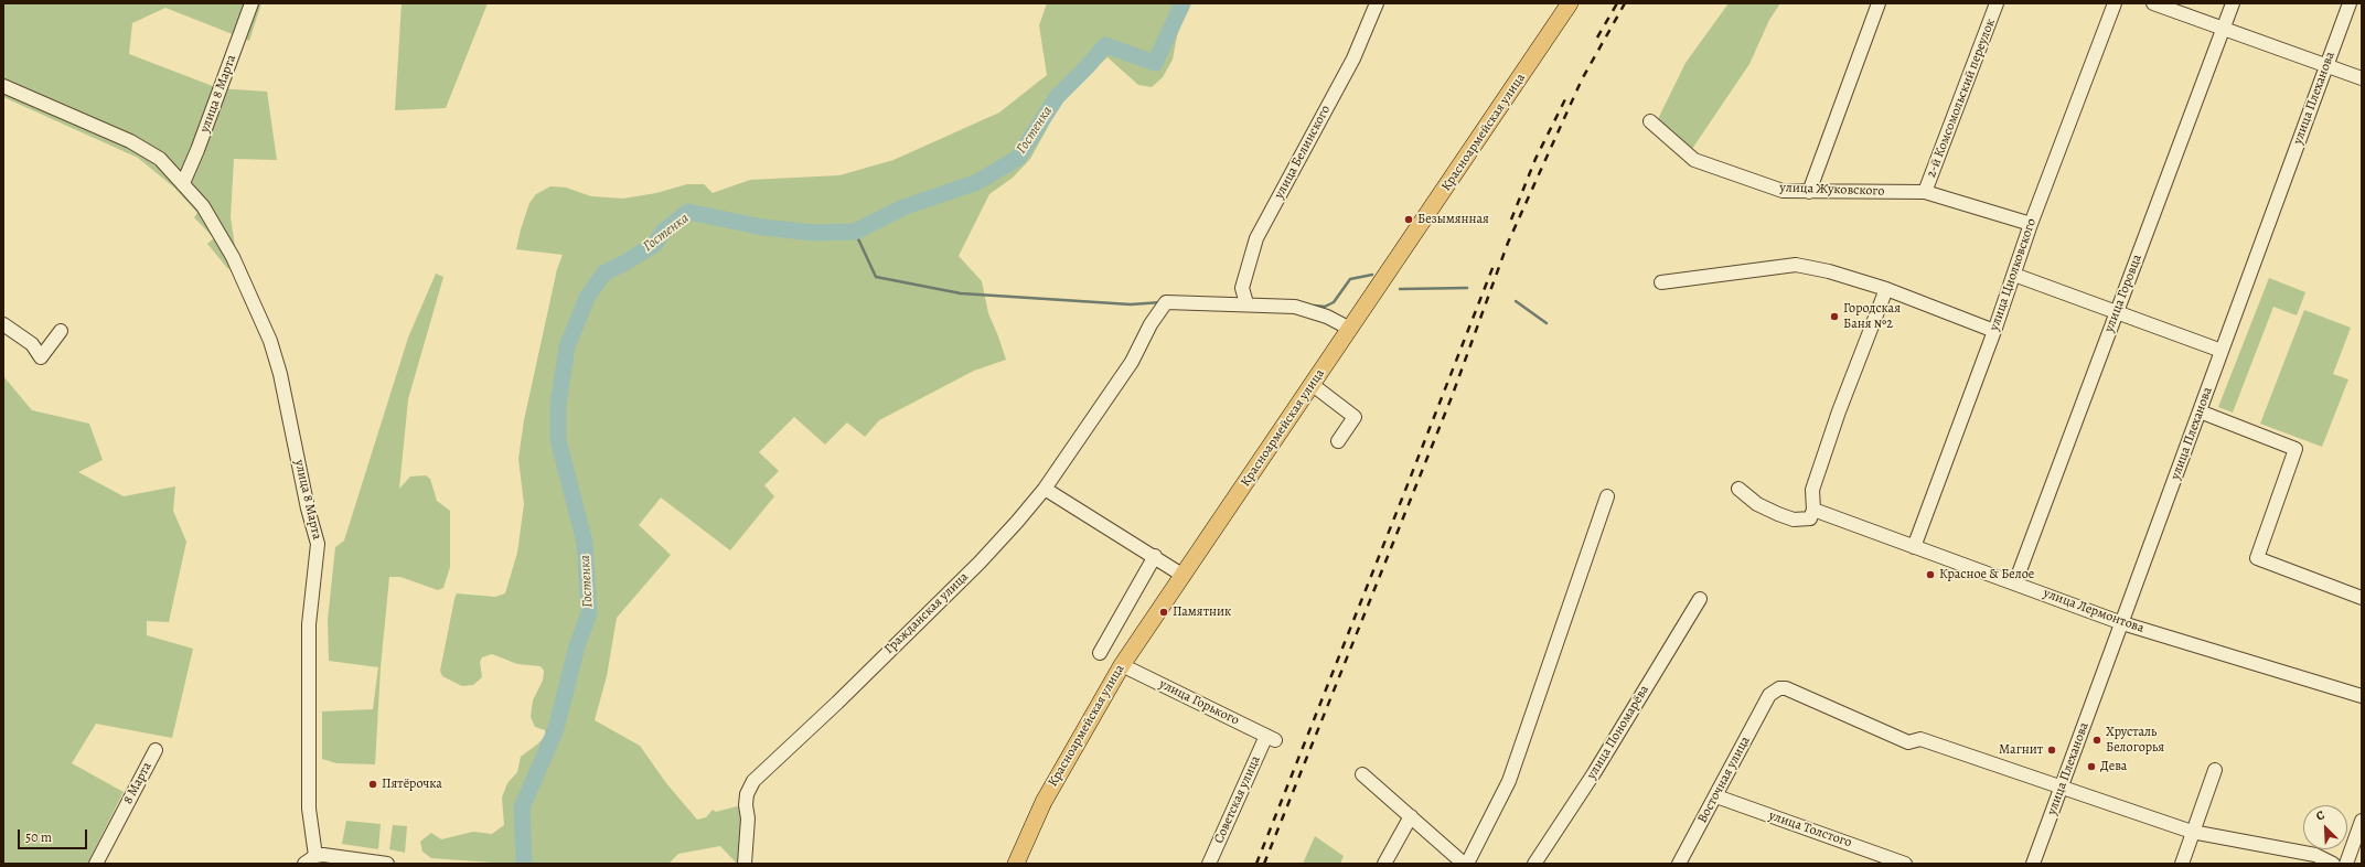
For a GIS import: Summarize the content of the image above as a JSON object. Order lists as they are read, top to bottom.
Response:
{
  "streets": {
    "main road": ["Красноармейская улица"],
    "street": [
      "улица 8 Марта",
      "2-й Комсомольский переулок",
      "улица Плеханова",
      "улица Белинского",
      "улица Жуковского",
      "улица Циолковского",
      "улица Горовца",
      "улица Лермонтова",
      "Гражданская улица",
      "улица Горького",
      "улица Пономарёва",
      "Восточная улица",
      "8 Марта",
      "Советская улица",
      "улица Толстого"
    ]
  },
  "crossings": [
    ["2-й Комсомольский переулок", "улица Жуковского"],
    ["улица Плеханова", "улица Лермонтова"],
    ["улица Плеханова", "Восточная улица"],
    ["Красноармейская улица", "улица Горького"],
    ["улица Белинского", "Гражданская улица"],
    ["улица Жуковского", "улица Циолковского"],
    ["улица Циолковского", "улица Лермонтова"],
    ["улица Горовца", "улица Лермонтова"],
    ["улица Горького", "Советская улица"],
    ["Восточная улица", "улица Толстого"]
  ],
  "water": ["Гостенка"],
  "places": [
    "Безымянная",
    "Городская Баня №2",
    "Красное & Белое",
    "Памятник",
    "Хрусталь Белогорья",
    "Магнит",
    "Дева",
    "Пятёрочка"
  ],
  "scale_bar": "50 m",
  "north": "top left"
}
